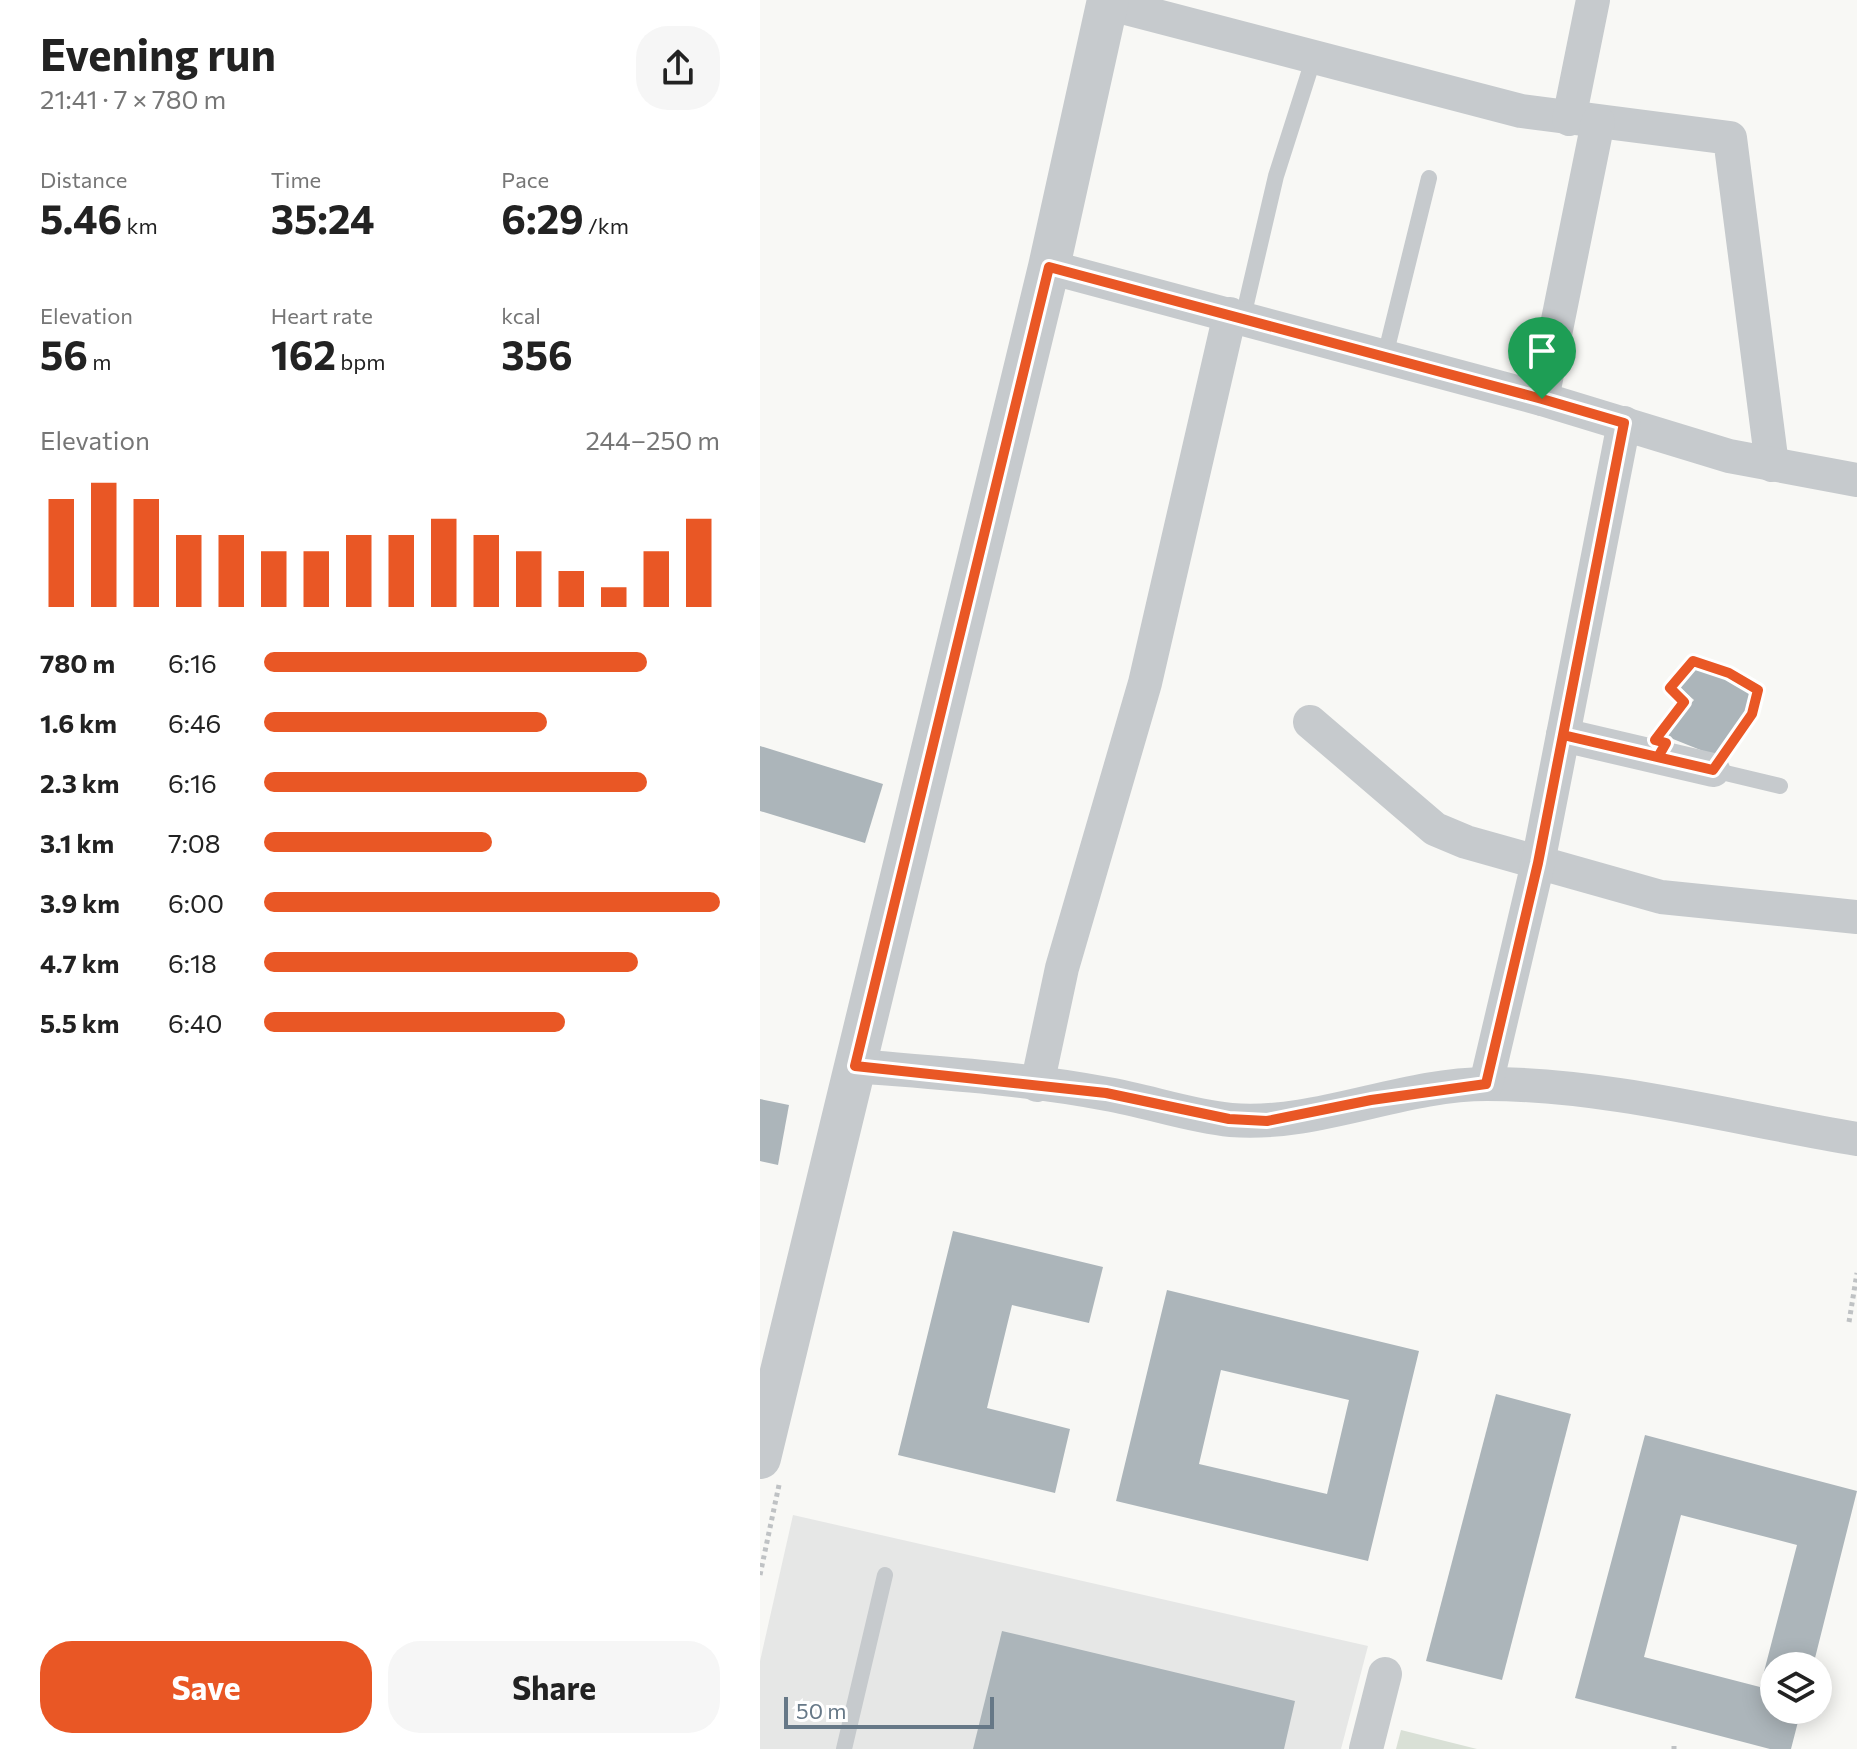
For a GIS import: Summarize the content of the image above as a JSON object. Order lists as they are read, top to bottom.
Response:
{
  "scale_bar": "50 m",
  "page": {
    "heading": ["Evening run", "21:41 · 7 × 780 m"],
    "stats": [
      ["Distance", "5.46 km"],
      ["Time", "35:24"],
      ["Pace", "6:29 /km"],
      ["Elevation", "56 m"],
      ["Heart rate", "162 bpm"],
      ["kcal", "356"]
    ],
    "chart": ["Elevation", "244–250 m"],
    "list": [
      {
        "name": "780 m",
        "note": "6:16"
      },
      {
        "name": "1.6 km",
        "note": "6:46"
      },
      {
        "name": "2.3 km",
        "note": "6:16"
      },
      {
        "name": "3.1 km",
        "note": "7:08"
      },
      {
        "name": "3.9 km",
        "note": "6:00"
      },
      {
        "name": "4.7 km",
        "note": "6:18"
      },
      {
        "name": "5.5 km",
        "note": "6:40"
      }
    ],
    "buttons": ["Save", "Share"],
    "scale": "50 m"
  }
}
